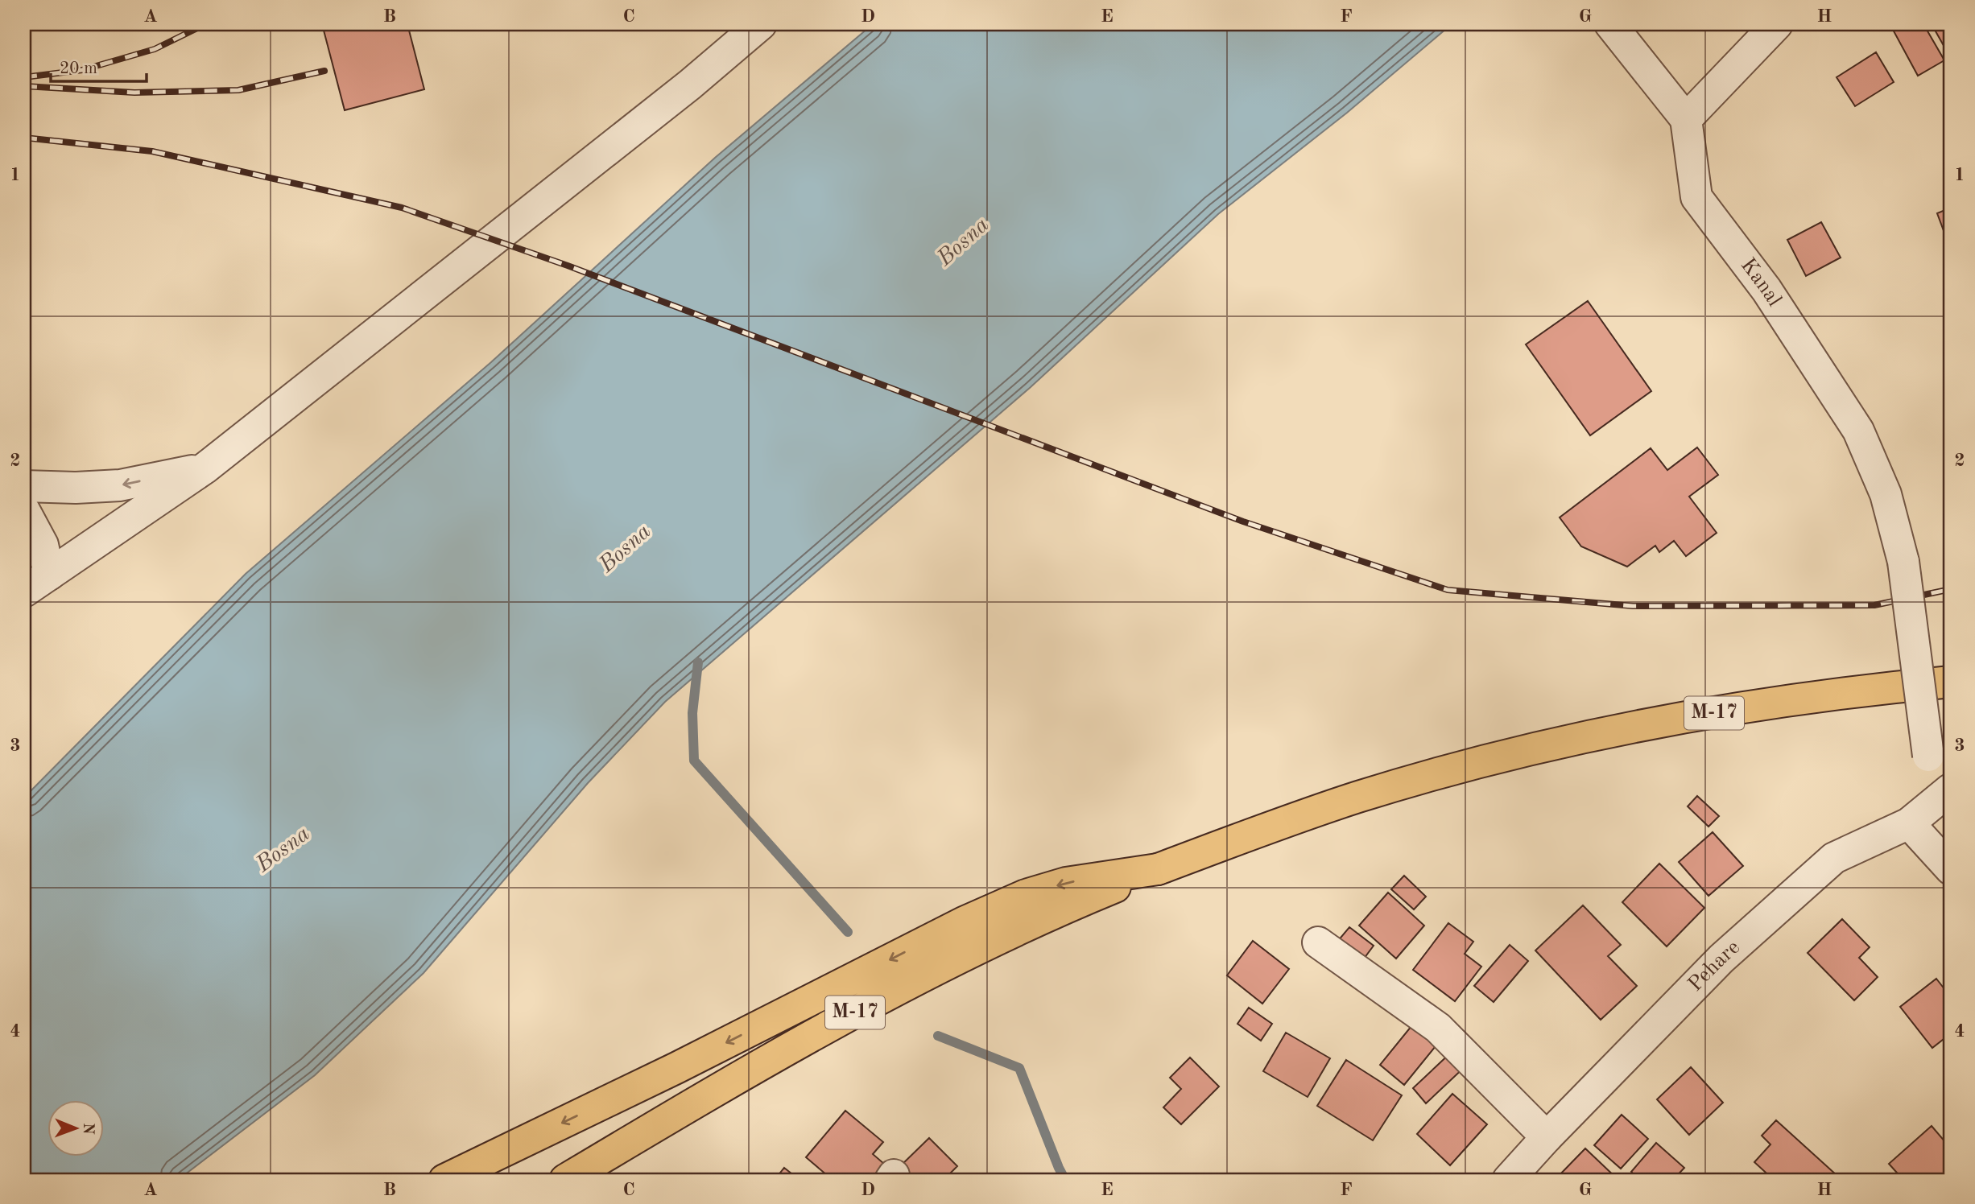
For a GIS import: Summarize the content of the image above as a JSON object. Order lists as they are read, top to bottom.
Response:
{
  "streets": {
    "main road": ["M-17"],
    "street": ["Kanal", "Pehare"]
  },
  "crossings": [
    ["Kanal", "Pehare"]
  ],
  "water": ["Bosna"],
  "scale_bar": "20 m",
  "north": "right",
  "grid": {
    "columns": [
      "A",
      "B",
      "C",
      "D",
      "E",
      "F",
      "G",
      "H"
    ],
    "rows": [
      "1",
      "2",
      "3",
      "4"
    ]
  }
}
